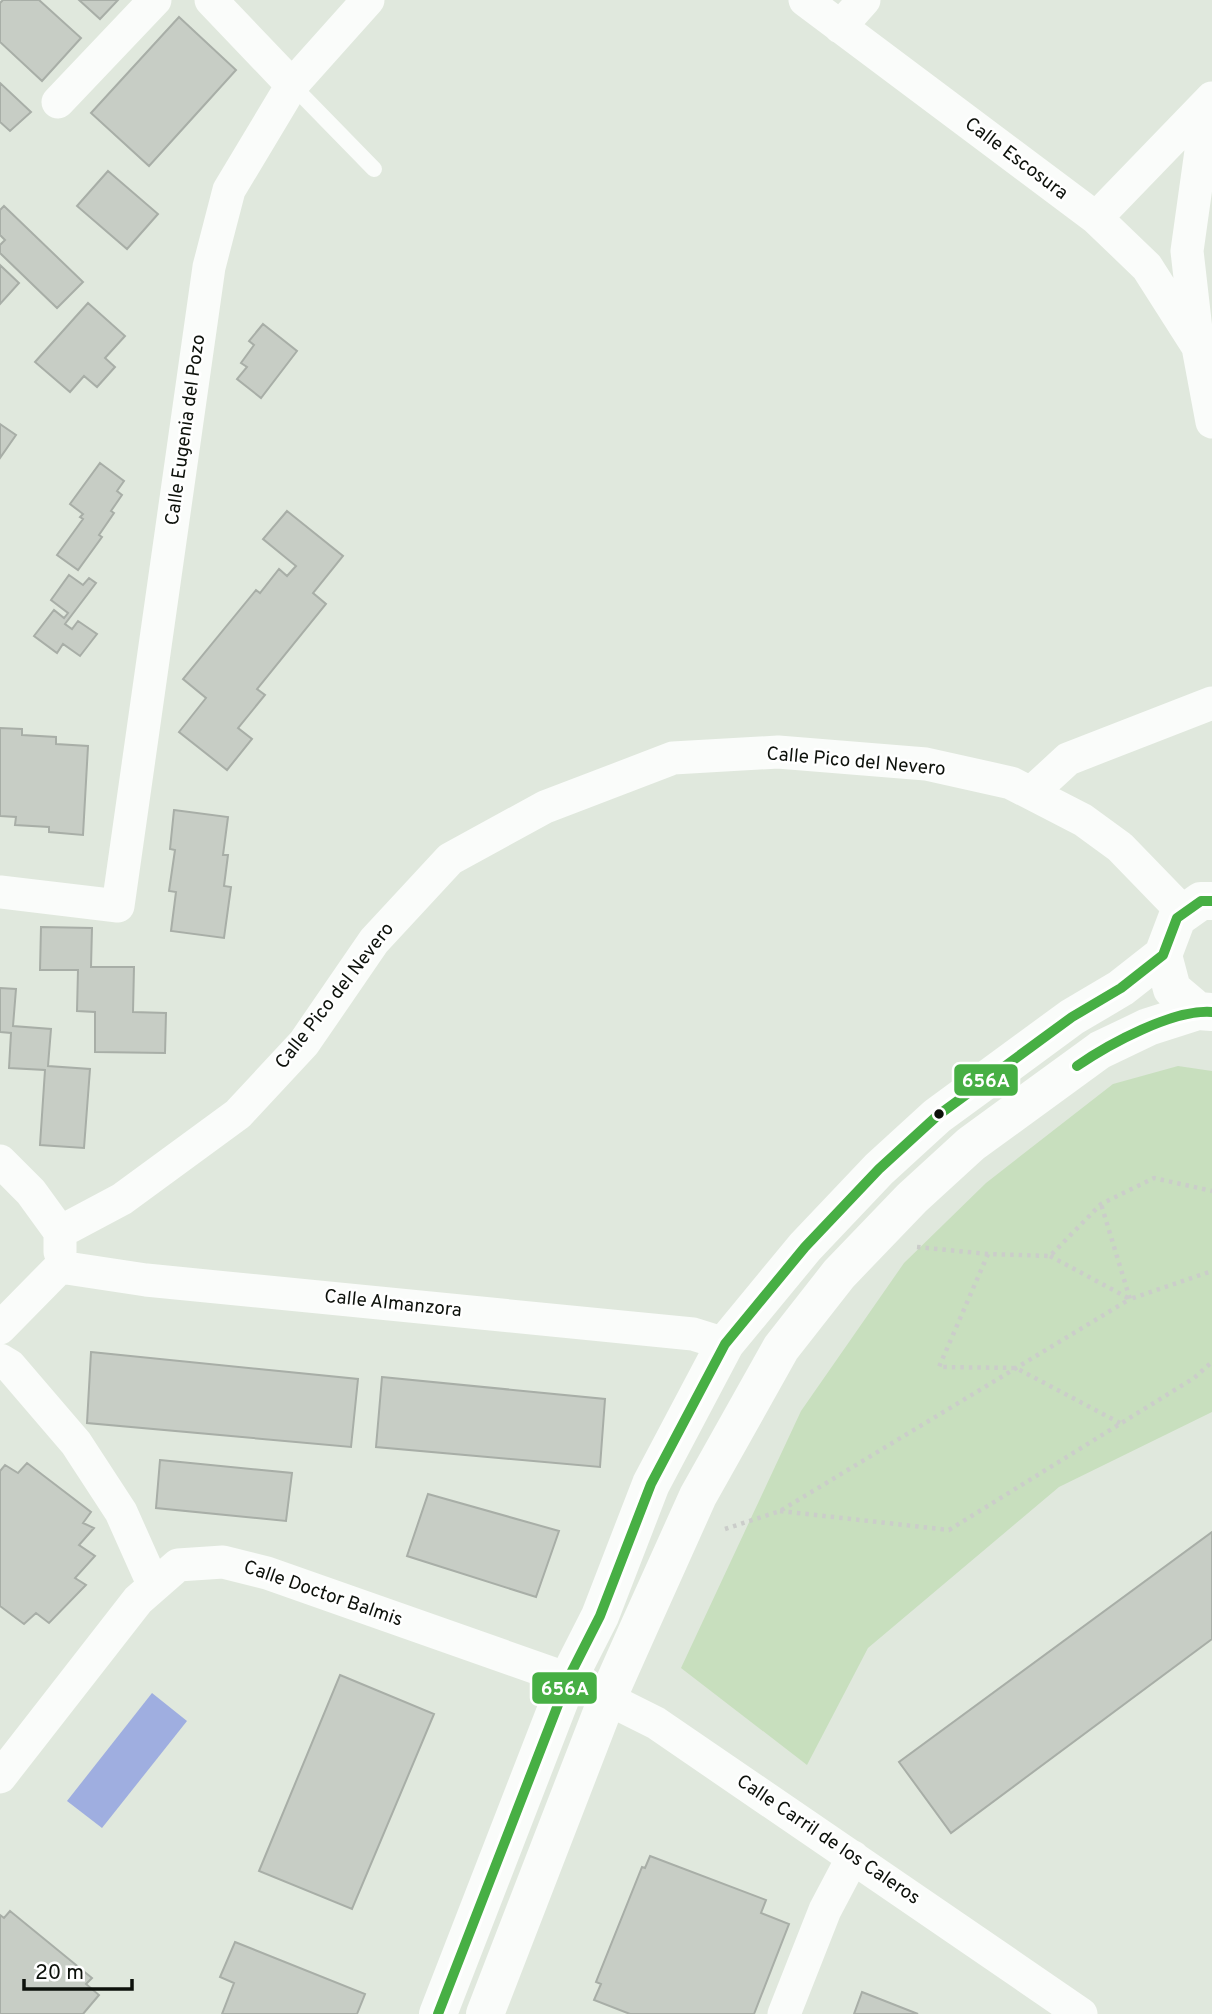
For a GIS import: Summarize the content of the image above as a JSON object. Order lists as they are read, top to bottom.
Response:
{
  "streets": {
    "street": [
      "Calle Escosura",
      "Calle Eugenia del Pozo",
      "Calle Pico del Nevero",
      "Calle Almanzora",
      "Calle Doctor Balmis",
      "Calle Carril de los Caleros"
    ]
  },
  "crossings": [
    ["Calle Doctor Balmis", "Calle Carril de los Caleros"]
  ],
  "lines": ["transit line 656A"],
  "scale_bar": "20 m"
}
